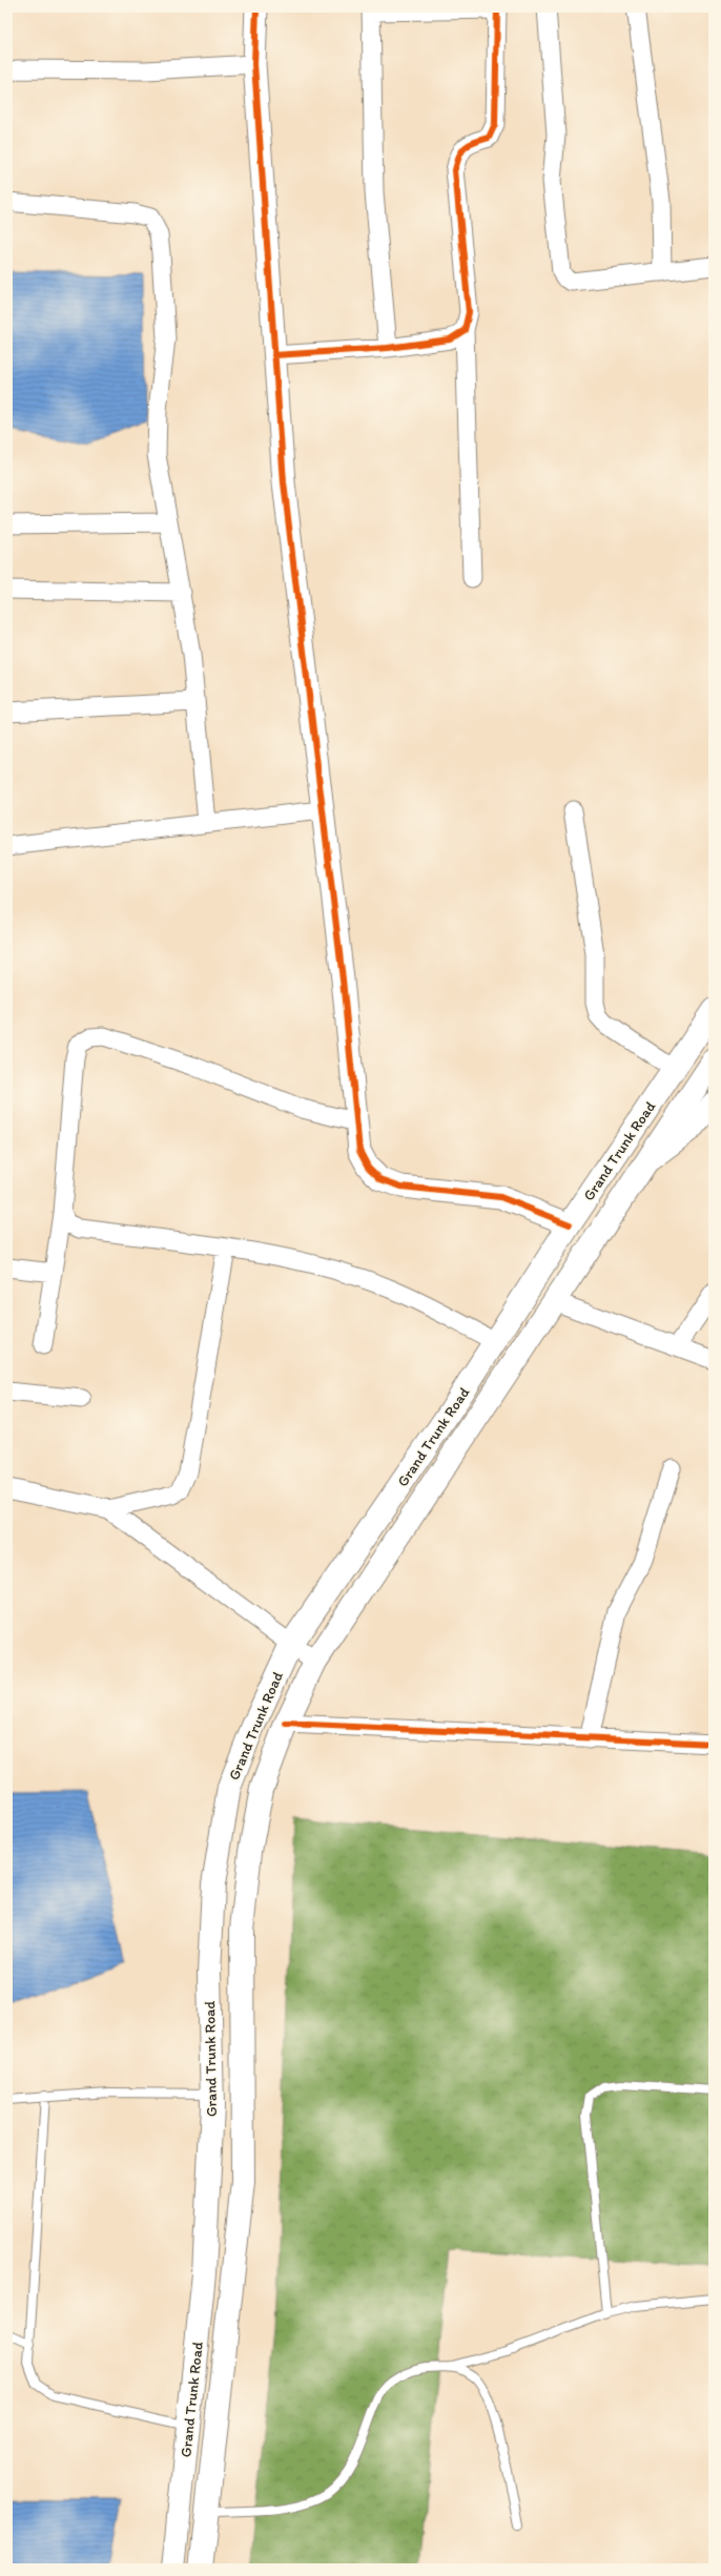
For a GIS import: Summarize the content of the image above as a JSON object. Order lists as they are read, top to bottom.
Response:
{
  "streets": {
    "highway": ["Grand Trunk Road"]
  }
}
